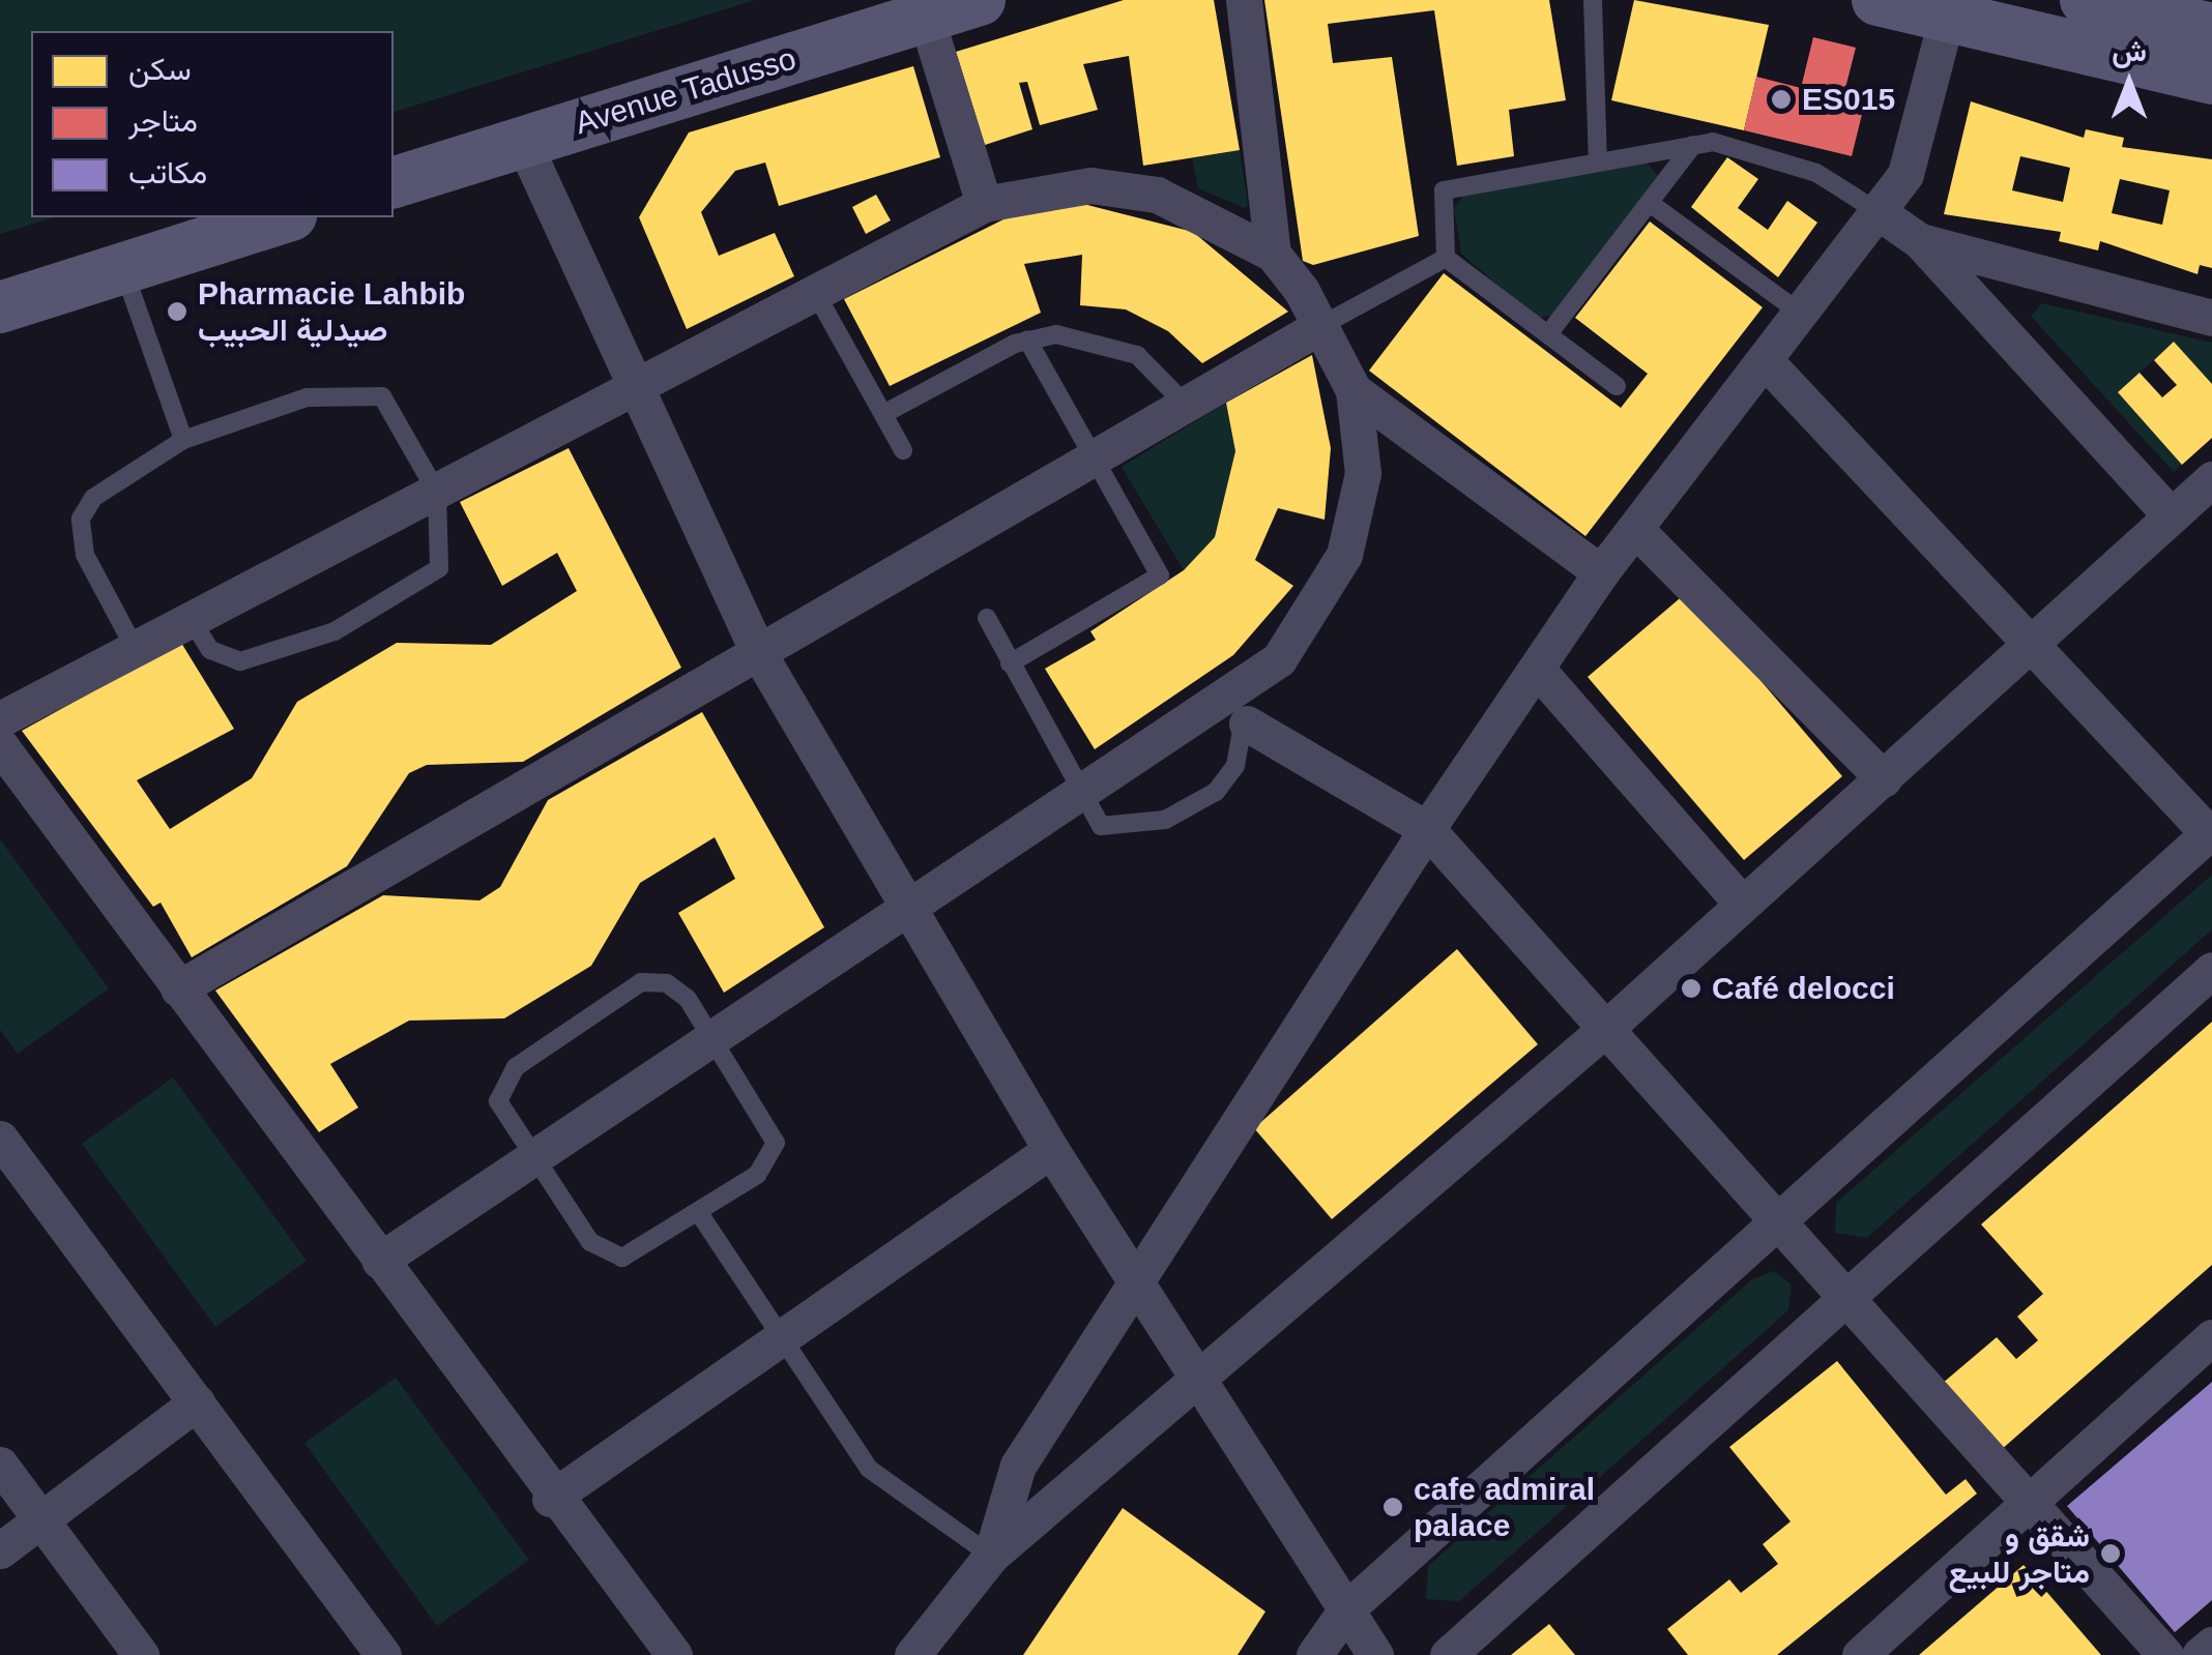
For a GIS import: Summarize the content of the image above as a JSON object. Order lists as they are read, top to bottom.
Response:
{
  "streets": {
    "street": ["Avenue Tadusso"]
  },
  "places": [
    "ES015",
    "Pharmacie Lahbib صيدلية الحبيب",
    "Café delocci",
    "cafe admiral palace",
    "شقق و متاجر للبيع"
  ],
  "legend": ["سكن", "متاجر", "مكاتب"],
  "north": "top"
}
